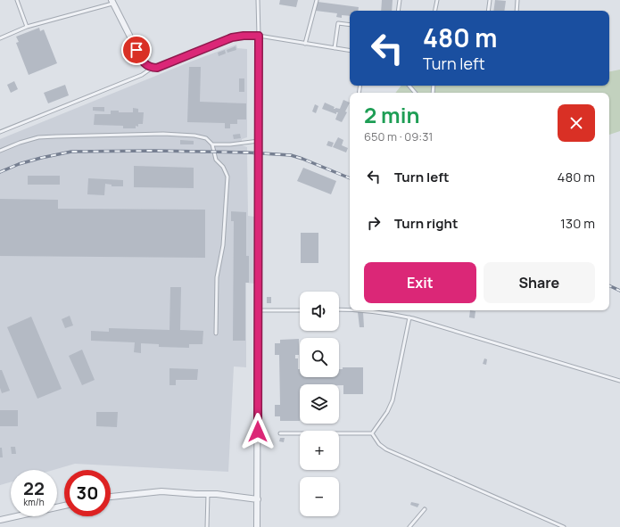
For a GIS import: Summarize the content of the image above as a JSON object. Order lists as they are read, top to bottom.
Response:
{
  "page": {
    "turn": ["480 m", "Turn left"],
    "heading": ["2 min", "650 m · 09:31"],
    "list": [
      {
        "name": "Turn left",
        "value": "480 m"
      },
      {
        "name": "Turn right",
        "value": "130 m"
      }
    ],
    "buttons": ["Exit", "Share"],
    "map_buttons": ["+", "−"],
    "speed": "22 km/h",
    "limit": "30"
  }
}
